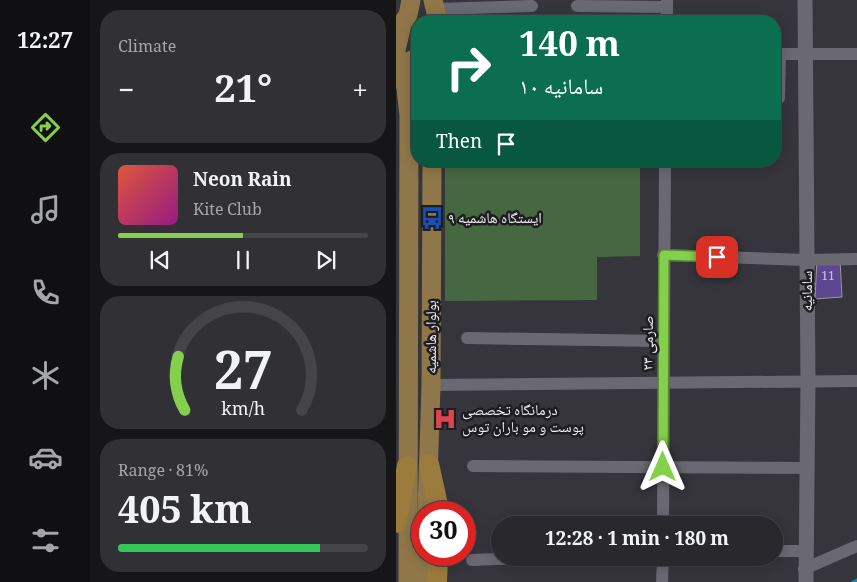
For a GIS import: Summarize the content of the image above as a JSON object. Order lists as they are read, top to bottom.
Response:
{
  "streets": {
    "main road": ["بولوار هاشمیه"],
    "street": ["سامانیه", "صارمی ۲۳"]
  },
  "places": {
    "bus stop": ["ایستگاه هاشمیه ۹"],
    "hospital": ["درمانگاه تخصصی پوست و مو باران توس"]
  },
  "house_numbers": ["11"],
  "page": {
    "tabs": "12:27",
    "tile": [
      "Climate",
      ["Range · 81%", "405 km"]
    ],
    "turn": ["140 m", "سامانیه ۱۰"],
    "heat": ["−", "21°", "+"],
    "then": "Then",
    "song": ["Neon Rain", "Kite Club"],
    "limit": "30",
    "trip": "12:28 · 1 min · 180 m",
    "gauge": ["27", "km/h"]
  }
}
